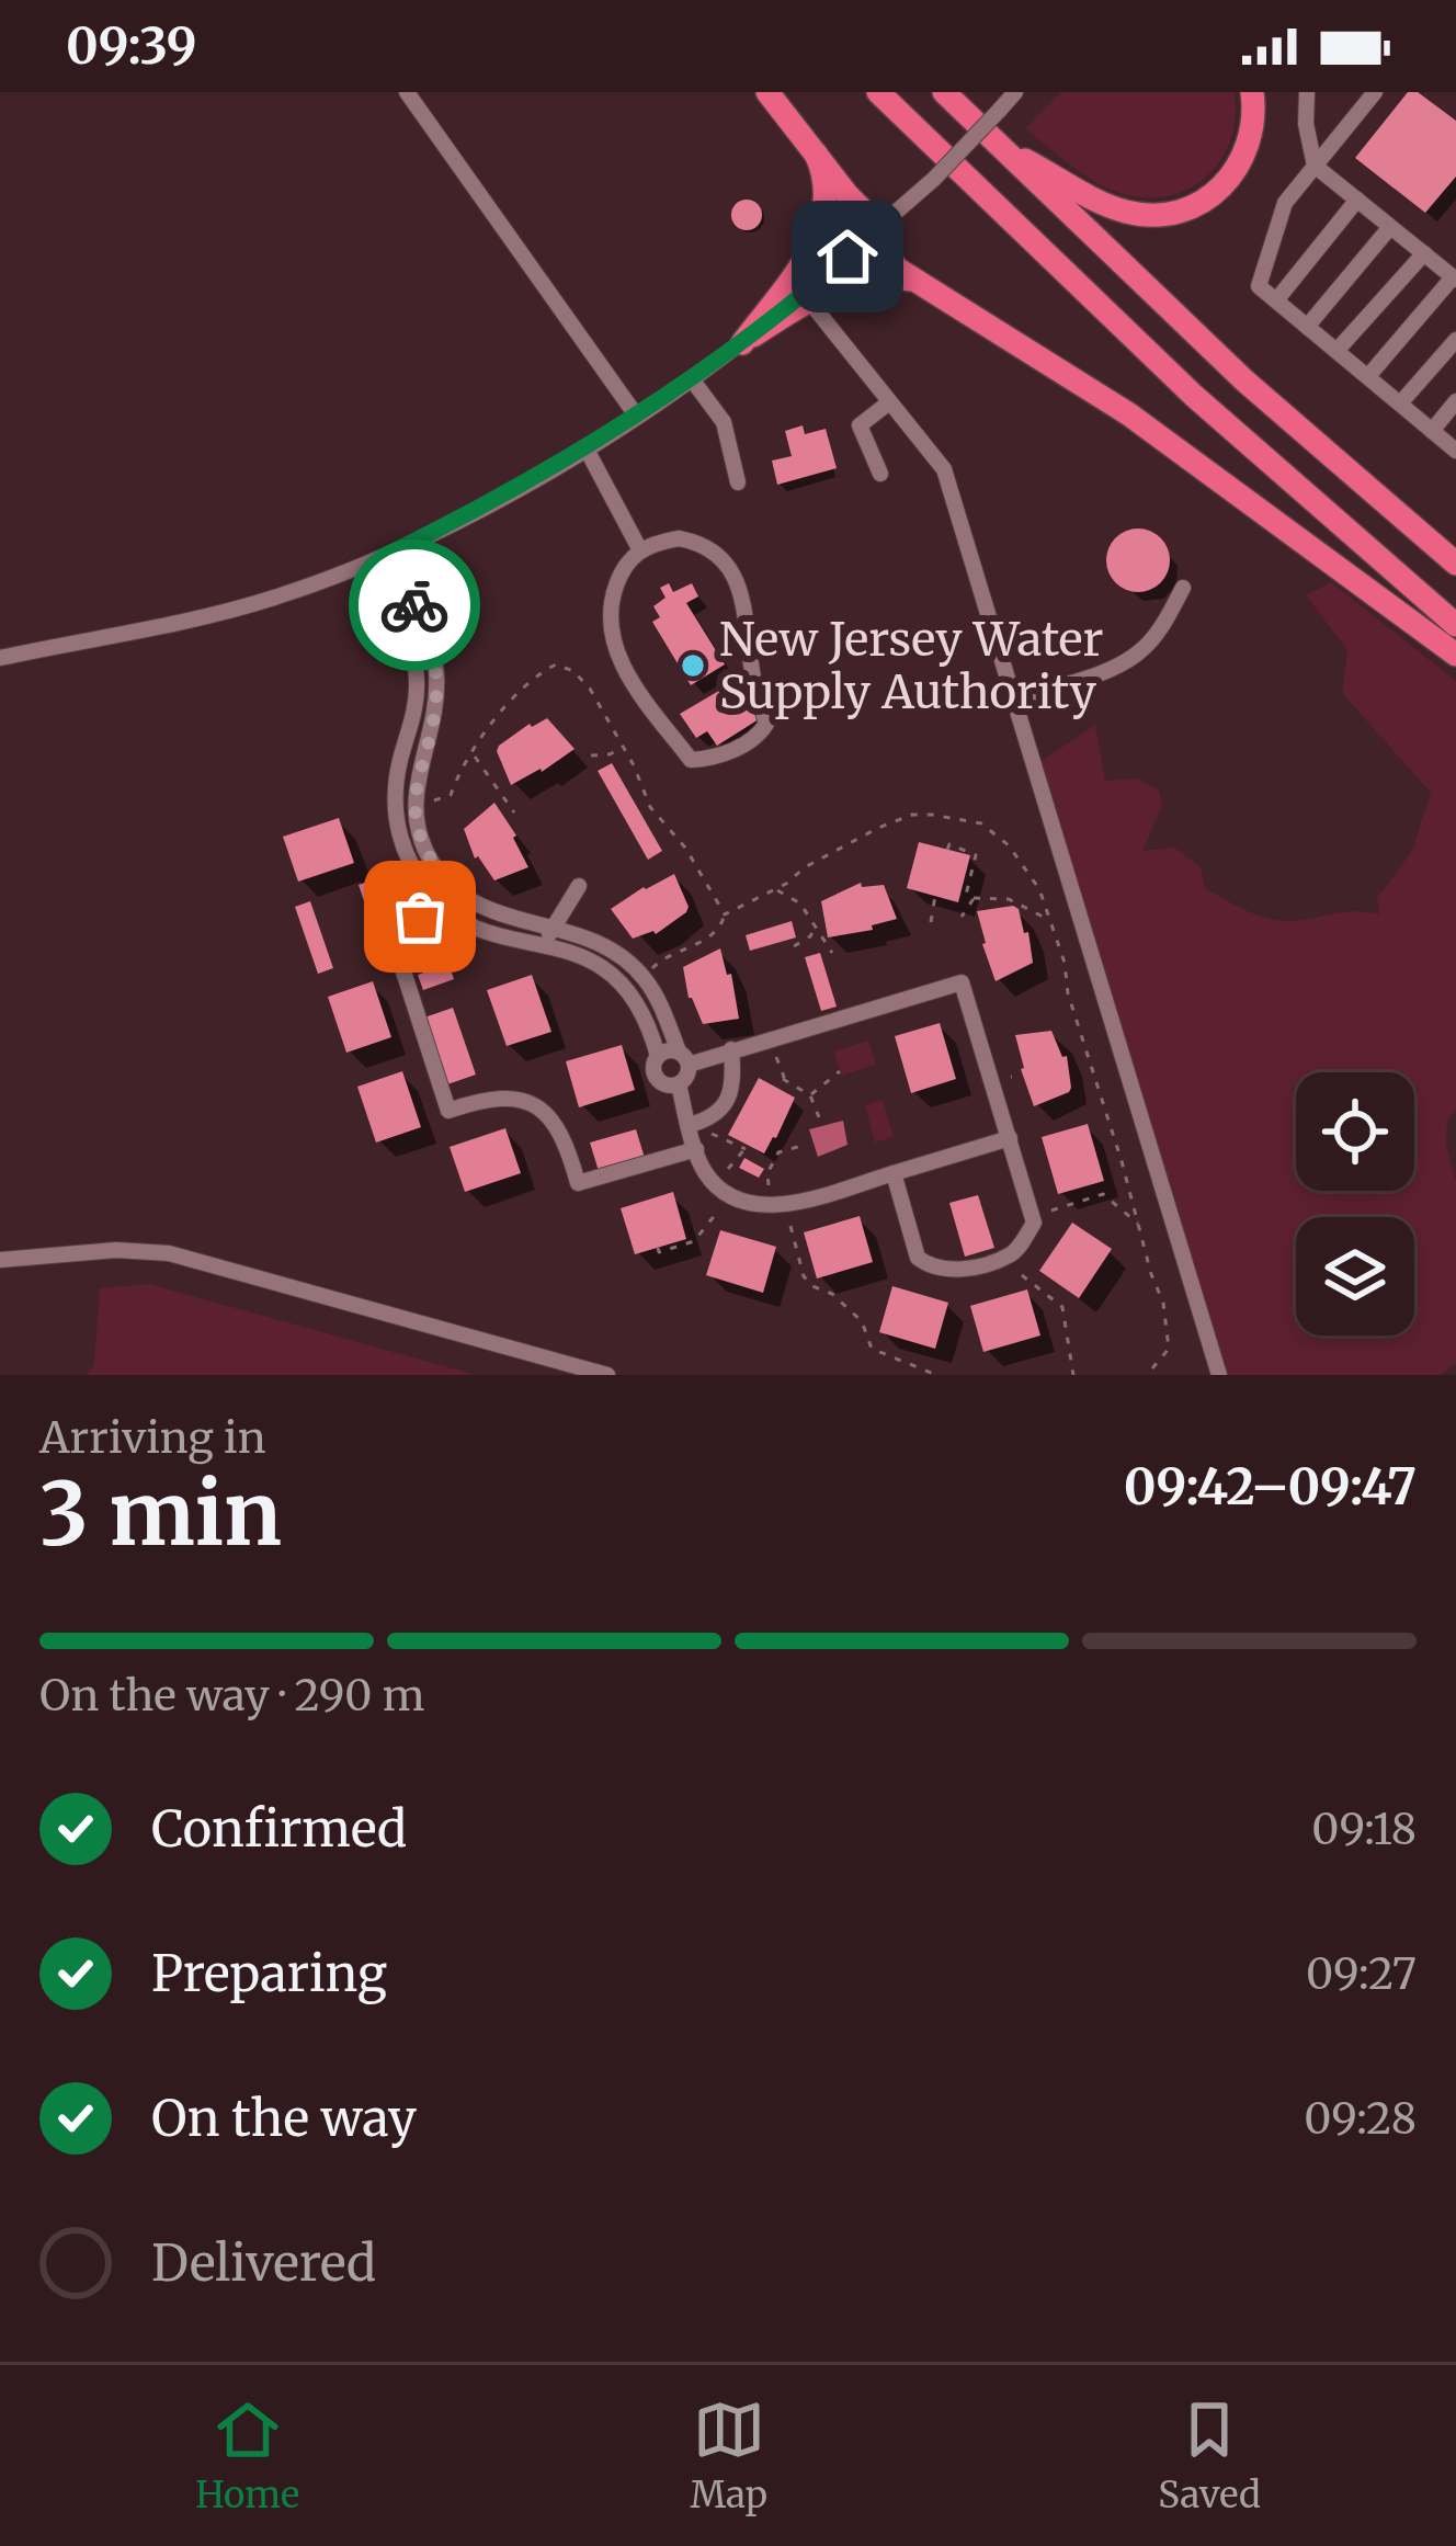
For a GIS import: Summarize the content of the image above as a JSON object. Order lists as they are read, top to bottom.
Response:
{
  "places": ["New Jersey Water Supply Authority"],
  "page": {
    "status": "09:39",
    "heading": ["3 min", "Arriving in", "09:42–09:47"],
    "bar": "On the way · 290 m",
    "list": [
      ["Confirmed", "09:18"],
      ["Preparing", "09:27"],
      ["On the way", "09:28"],
      "Delivered"
    ],
    "tabs": ["Home", "Map", "Saved"]
  }
}
